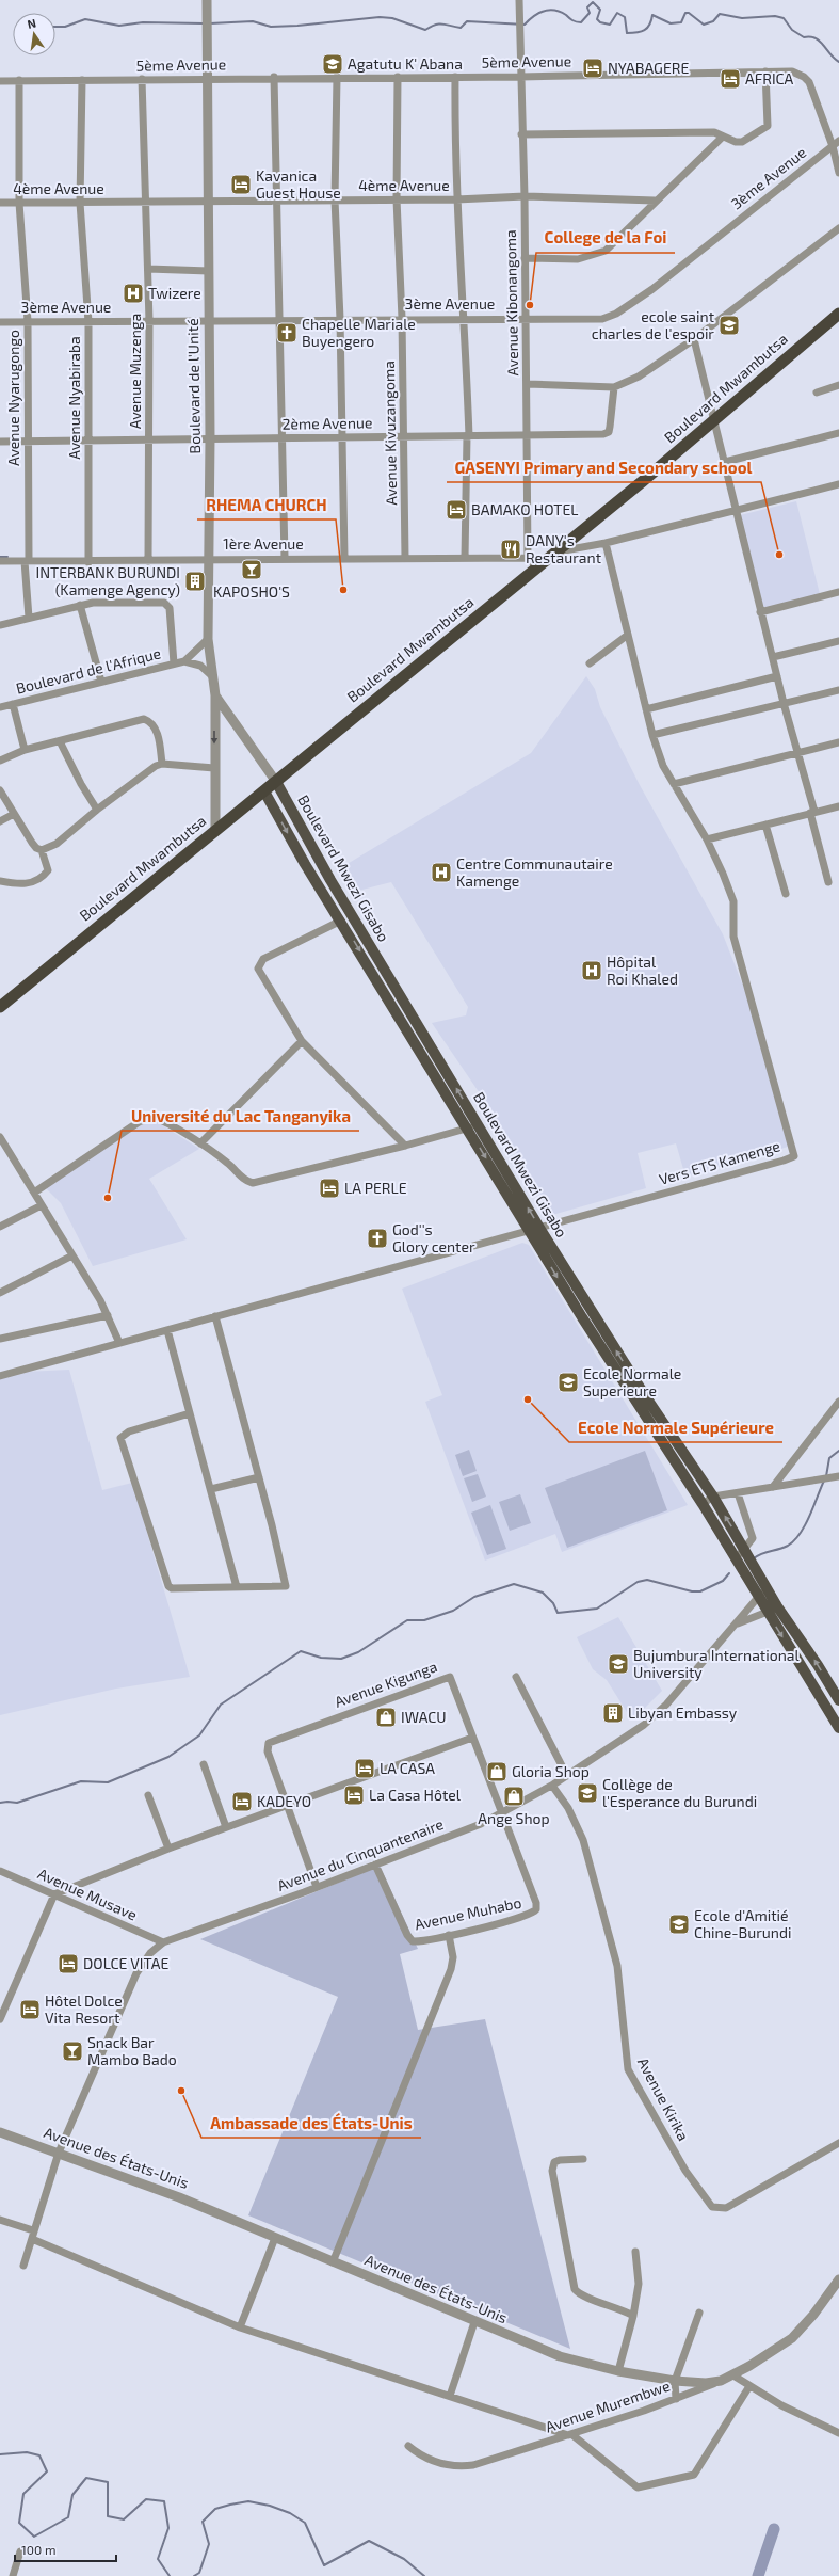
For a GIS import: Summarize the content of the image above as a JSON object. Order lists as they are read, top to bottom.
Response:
{
  "streets": {
    "highway": ["Boulevard Mwambutsa"],
    "main road": ["Boulevard Mwezi Gisabo"],
    "street": [
      "5ème Avenue",
      "3ème Avenue",
      "4ème Avenue",
      "Avenue Kibonangoma",
      "Avenue Muzenga",
      "Boulevard de l'Unité",
      "Avenue Nyarugongo",
      "Avenue Nyabiraba",
      "2ème Avenue",
      "Avenue Kivuzangoma",
      "1ère Avenue",
      "Boulevard de l'Afrique",
      "Vers ETS Kamenge",
      "Avenue Kigunga",
      "Avenue du Cinquantenaire",
      "Avenue Musave",
      "Avenue Muhabo",
      "Avenue Kirika",
      "Avenue des États-Unis",
      "Avenue Murembwe"
    ]
  },
  "crossings": [
    ["5ème Avenue", "3ème Avenue"],
    ["5ème Avenue", "Avenue Kibonangoma"],
    ["5ème Avenue", "Avenue Muzenga"],
    ["5ème Avenue", "Boulevard de l'Unité"],
    ["5ème Avenue", "Avenue Nyarugongo"],
    ["5ème Avenue", "Avenue Nyabiraba"],
    ["5ème Avenue", "Avenue Kivuzangoma"],
    ["3ème Avenue", "Avenue Kibonangoma"],
    ["3ème Avenue", "Avenue Muzenga"],
    ["3ème Avenue", "Boulevard de l'Unité"],
    ["3ème Avenue", "Avenue Nyarugongo"],
    ["3ème Avenue", "Avenue Nyabiraba"],
    ["3ème Avenue", "Avenue Kivuzangoma"],
    ["4ème Avenue", "Avenue Kibonangoma"],
    ["4ème Avenue", "Avenue Muzenga"],
    ["4ème Avenue", "Boulevard de l'Unité"],
    ["4ème Avenue", "Avenue Nyarugongo"],
    ["4ème Avenue", "Avenue Nyabiraba"],
    ["4ème Avenue", "Avenue Kivuzangoma"],
    ["Avenue Kibonangoma", "2ème Avenue"],
    ["Avenue Kibonangoma", "1ère Avenue"],
    ["Avenue Muzenga", "2ème Avenue"],
    ["Avenue Muzenga", "1ère Avenue"],
    ["Boulevard de l'Unité", "Boulevard Mwambutsa"],
    ["Boulevard de l'Unité", "2ème Avenue"],
    ["Boulevard de l'Unité", "1ère Avenue"],
    ["Boulevard de l'Unité", "Boulevard de l'Afrique"],
    ["Boulevard de l'Unité", "Boulevard Mwezi Gisabo"],
    ["Boulevard Mwambutsa", "Boulevard Mwezi Gisabo"],
    ["Avenue Nyarugongo", "2ème Avenue"],
    ["Avenue Nyarugongo", "1ère Avenue"],
    ["Avenue Nyabiraba", "2ème Avenue"],
    ["Avenue Nyabiraba", "1ère Avenue"],
    ["2ème Avenue", "Avenue Kivuzangoma"],
    ["Avenue Kivuzangoma", "1ère Avenue"],
    ["Boulevard Mwezi Gisabo", "Vers ETS Kamenge"],
    ["Boulevard Mwezi Gisabo", "Avenue du Cinquantenaire"],
    ["Avenue Kigunga", "Avenue du Cinquantenaire"],
    ["Avenue Kigunga", "Avenue Muhabo"],
    ["Avenue du Cinquantenaire", "Avenue Musave"],
    ["Avenue du Cinquantenaire", "Avenue Muhabo"],
    ["Avenue du Cinquantenaire", "Avenue Kirika"],
    ["Avenue du Cinquantenaire", "Avenue des États-Unis"],
    ["Avenue des États-Unis", "Avenue Murembwe"]
  ],
  "places": {
    "school or university": [
      "Agatutu K' Abana",
      "ecole saint charles de l'espoir",
      "Ecole Normale Superieure",
      "Bujumbura International University",
      "Collège de l'Esperance du Burundi",
      "Ecole d'Amitié Chine-Burundi"
    ],
    "hotel": [
      "NYABAGERE",
      "AFRICA",
      "Kavanica Guest House",
      "BAMAKO HOTEL",
      "LA PERLE",
      "LA CASA",
      "La Casa Hôtel",
      "KADEYO",
      "DOLCE VITAE",
      "Hôtel Dolce Vita Resort"
    ],
    "hospital": ["Twizere", "Centre Communautaire Kamenge", "Hôpital Roi Khaled"],
    "other": [
      "College de la Foi",
      "GASENYI Primary and Secondary school",
      "RHEMA CHURCH",
      "Université du Lac Tanganyika",
      "Ecole Normale Supérieure",
      "Ambassade des États-Unis"
    ],
    "church": ["Chapelle Mariale Buyengero", "God''s Glory center"],
    "restaurant": ["DANY's Restaurant"],
    "bar": ["KAPOSHO'S", "Snack Bar Mambo Bado"],
    "building": ["INTERBANK BURUNDI (Kamenge Agency)", "Libyan Embassy"],
    "shop": ["IWACU", "Gloria Shop", "Ange Shop"]
  },
  "scale_bar": "100 m",
  "north": "top"
}
